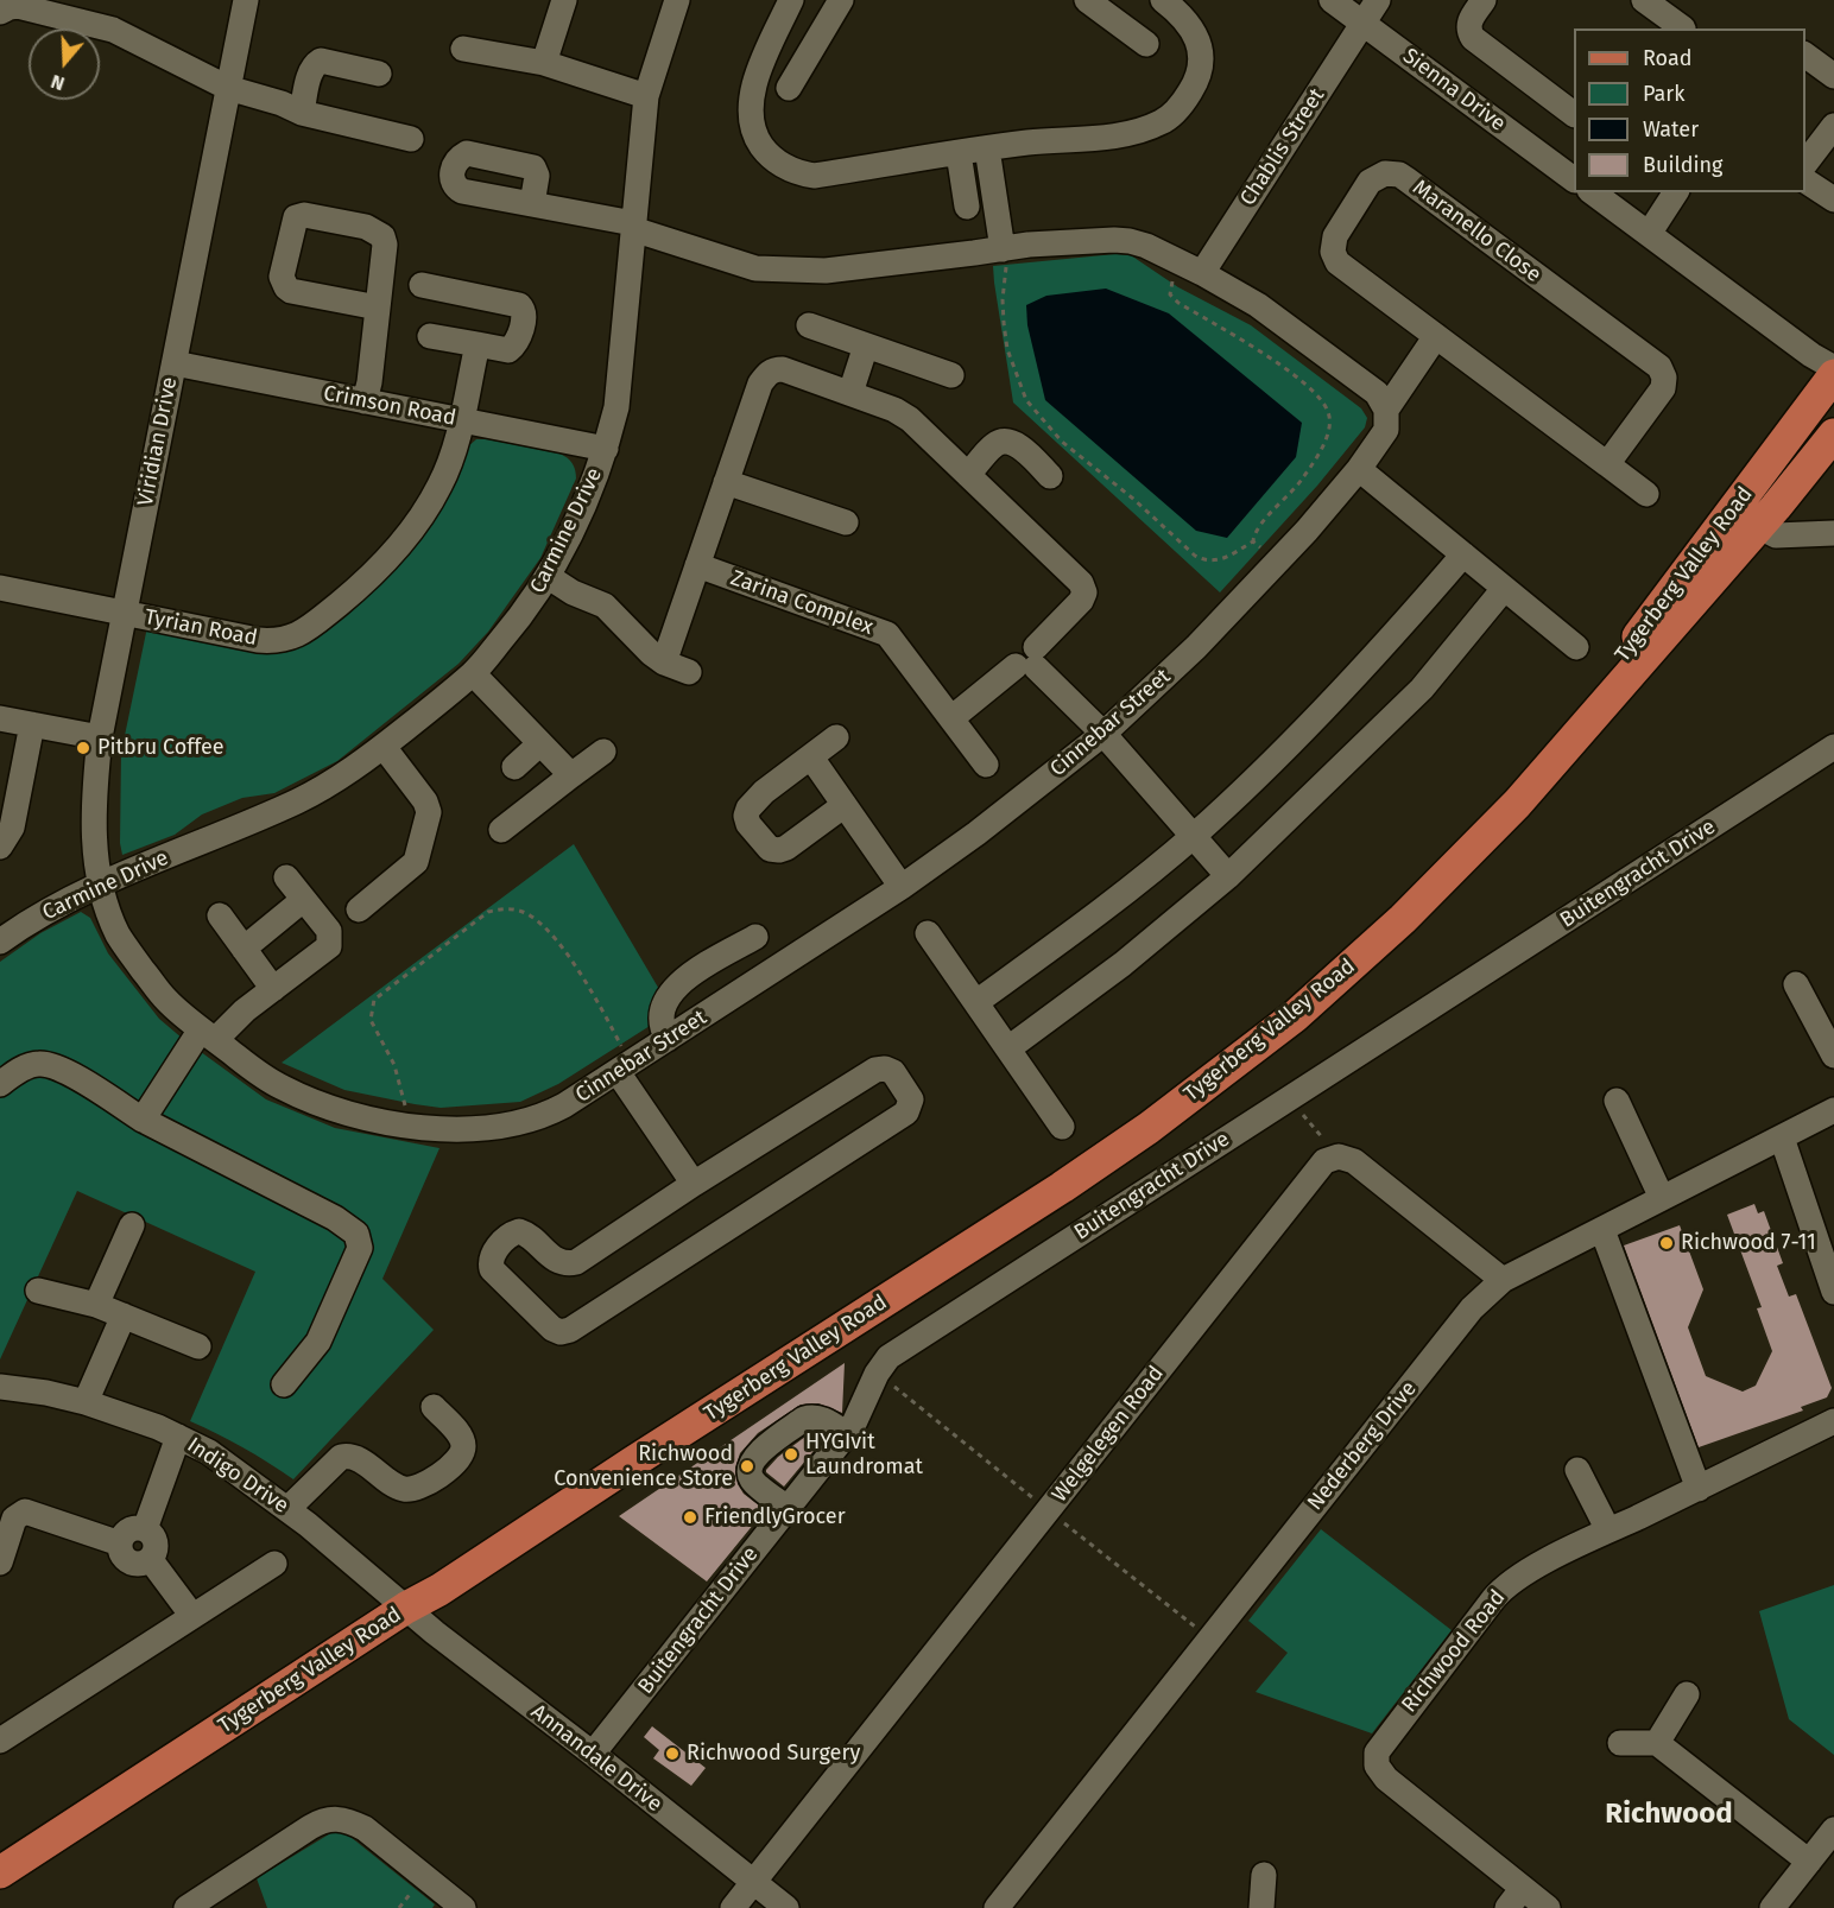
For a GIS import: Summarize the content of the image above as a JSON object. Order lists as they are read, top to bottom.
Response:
{
  "streets": {
    "main road": ["Tygerberg Valley Road"],
    "street": [
      "Sienna Drive",
      "Chablis Street",
      "Maranello Close",
      "Crimson Road",
      "Viridian Drive",
      "Carmine Drive",
      "Zarina Complex",
      "Tyrian Road",
      "Cinnebar Street",
      "Buitengracht Drive",
      "Welgelegen Road",
      "Nederberg Drive",
      "Indigo Drive",
      "Richwood Road",
      "Annandale Drive"
    ]
  },
  "crossings": [
    ["Sienna Drive", "Chablis Street"],
    ["Crimson Road", "Viridian Drive"],
    ["Crimson Road", "Carmine Drive"],
    ["Crimson Road", "Tyrian Road"],
    ["Viridian Drive", "Carmine Drive"],
    ["Viridian Drive", "Tyrian Road"],
    ["Viridian Drive", "Cinnebar Street"],
    ["Carmine Drive", "Cinnebar Street"],
    ["Tygerberg Valley Road", "Indigo Drive"],
    ["Tygerberg Valley Road", "Annandale Drive"],
    ["Buitengracht Drive", "Annandale Drive"],
    ["Welgelegen Road", "Annandale Drive"],
    ["Indigo Drive", "Annandale Drive"]
  ],
  "districts": ["Richwood"],
  "places": [
    "Pitbru Coffee",
    "Richwood 7-11",
    "HYGIvit Laundromat",
    "Richwood Convenience Store",
    "FriendlyGrocer",
    "Richwood Surgery"
  ],
  "legend": [
    "Road",
    "Park",
    "Water",
    "Building"
  ],
  "north": "bottom"
}
